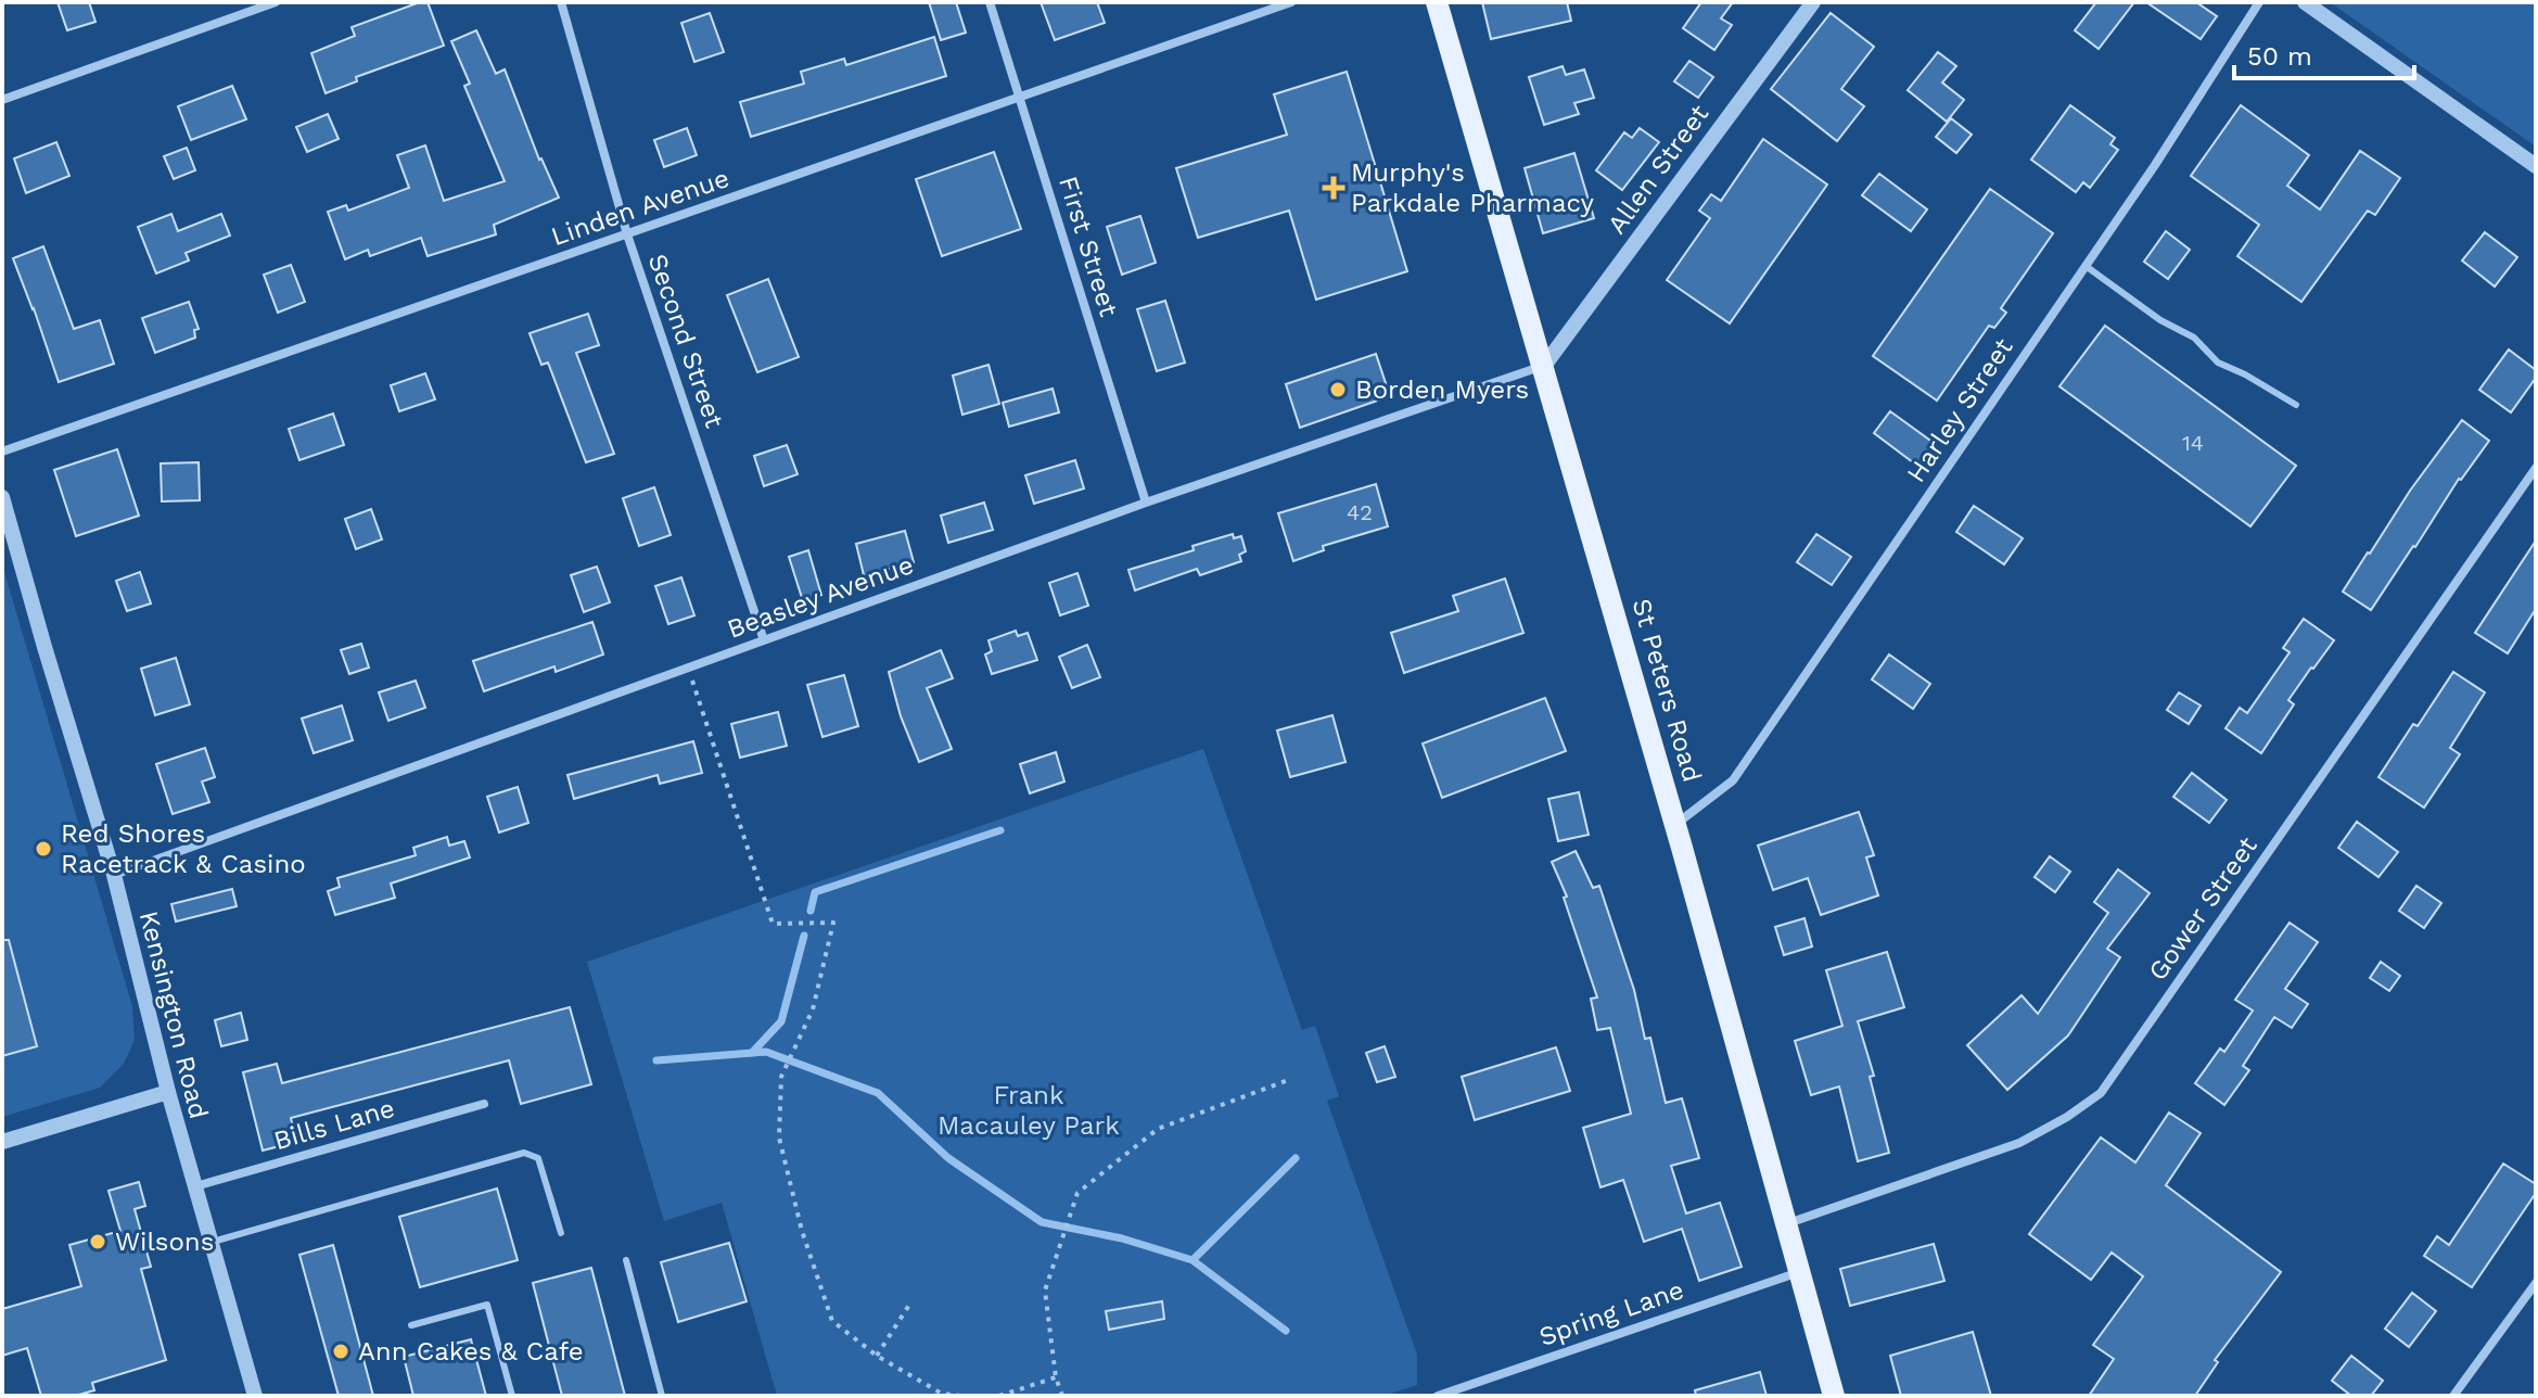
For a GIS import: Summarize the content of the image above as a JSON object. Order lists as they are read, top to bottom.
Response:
{
  "streets": {
    "main road": ["St Peters Road"],
    "street": [
      "Allen Street",
      "Linden Avenue",
      "First Street",
      "Second Street",
      "Harley Street",
      "Beasley Avenue",
      "Gower Street",
      "Kensington Road",
      "Bills Lane",
      "Spring Lane"
    ]
  },
  "crossings": [
    ["Allen Street", "Beasley Avenue"],
    ["Allen Street", "St Peters Road"],
    ["Linden Avenue", "First Street"],
    ["Linden Avenue", "Second Street"],
    ["First Street", "Beasley Avenue"],
    ["Second Street", "Beasley Avenue"],
    ["Harley Street", "St Peters Road"],
    ["Beasley Avenue", "St Peters Road"],
    ["Beasley Avenue", "Kensington Road"],
    ["St Peters Road", "Gower Street"],
    ["St Peters Road", "Spring Lane"],
    ["Kensington Road", "Bills Lane"]
  ],
  "parks": ["Frank Macauley Park"],
  "places": {
    "health": ["Murphy's Parkdale Pharmacy"],
    "other": [
      "Borden Myers",
      "Red Shores Racetrack & Casino",
      "Wilsons",
      "Ann Cakes & Cafe"
    ]
  },
  "house_numbers": ["14", "42"],
  "scale_bar": "50 m"
}
